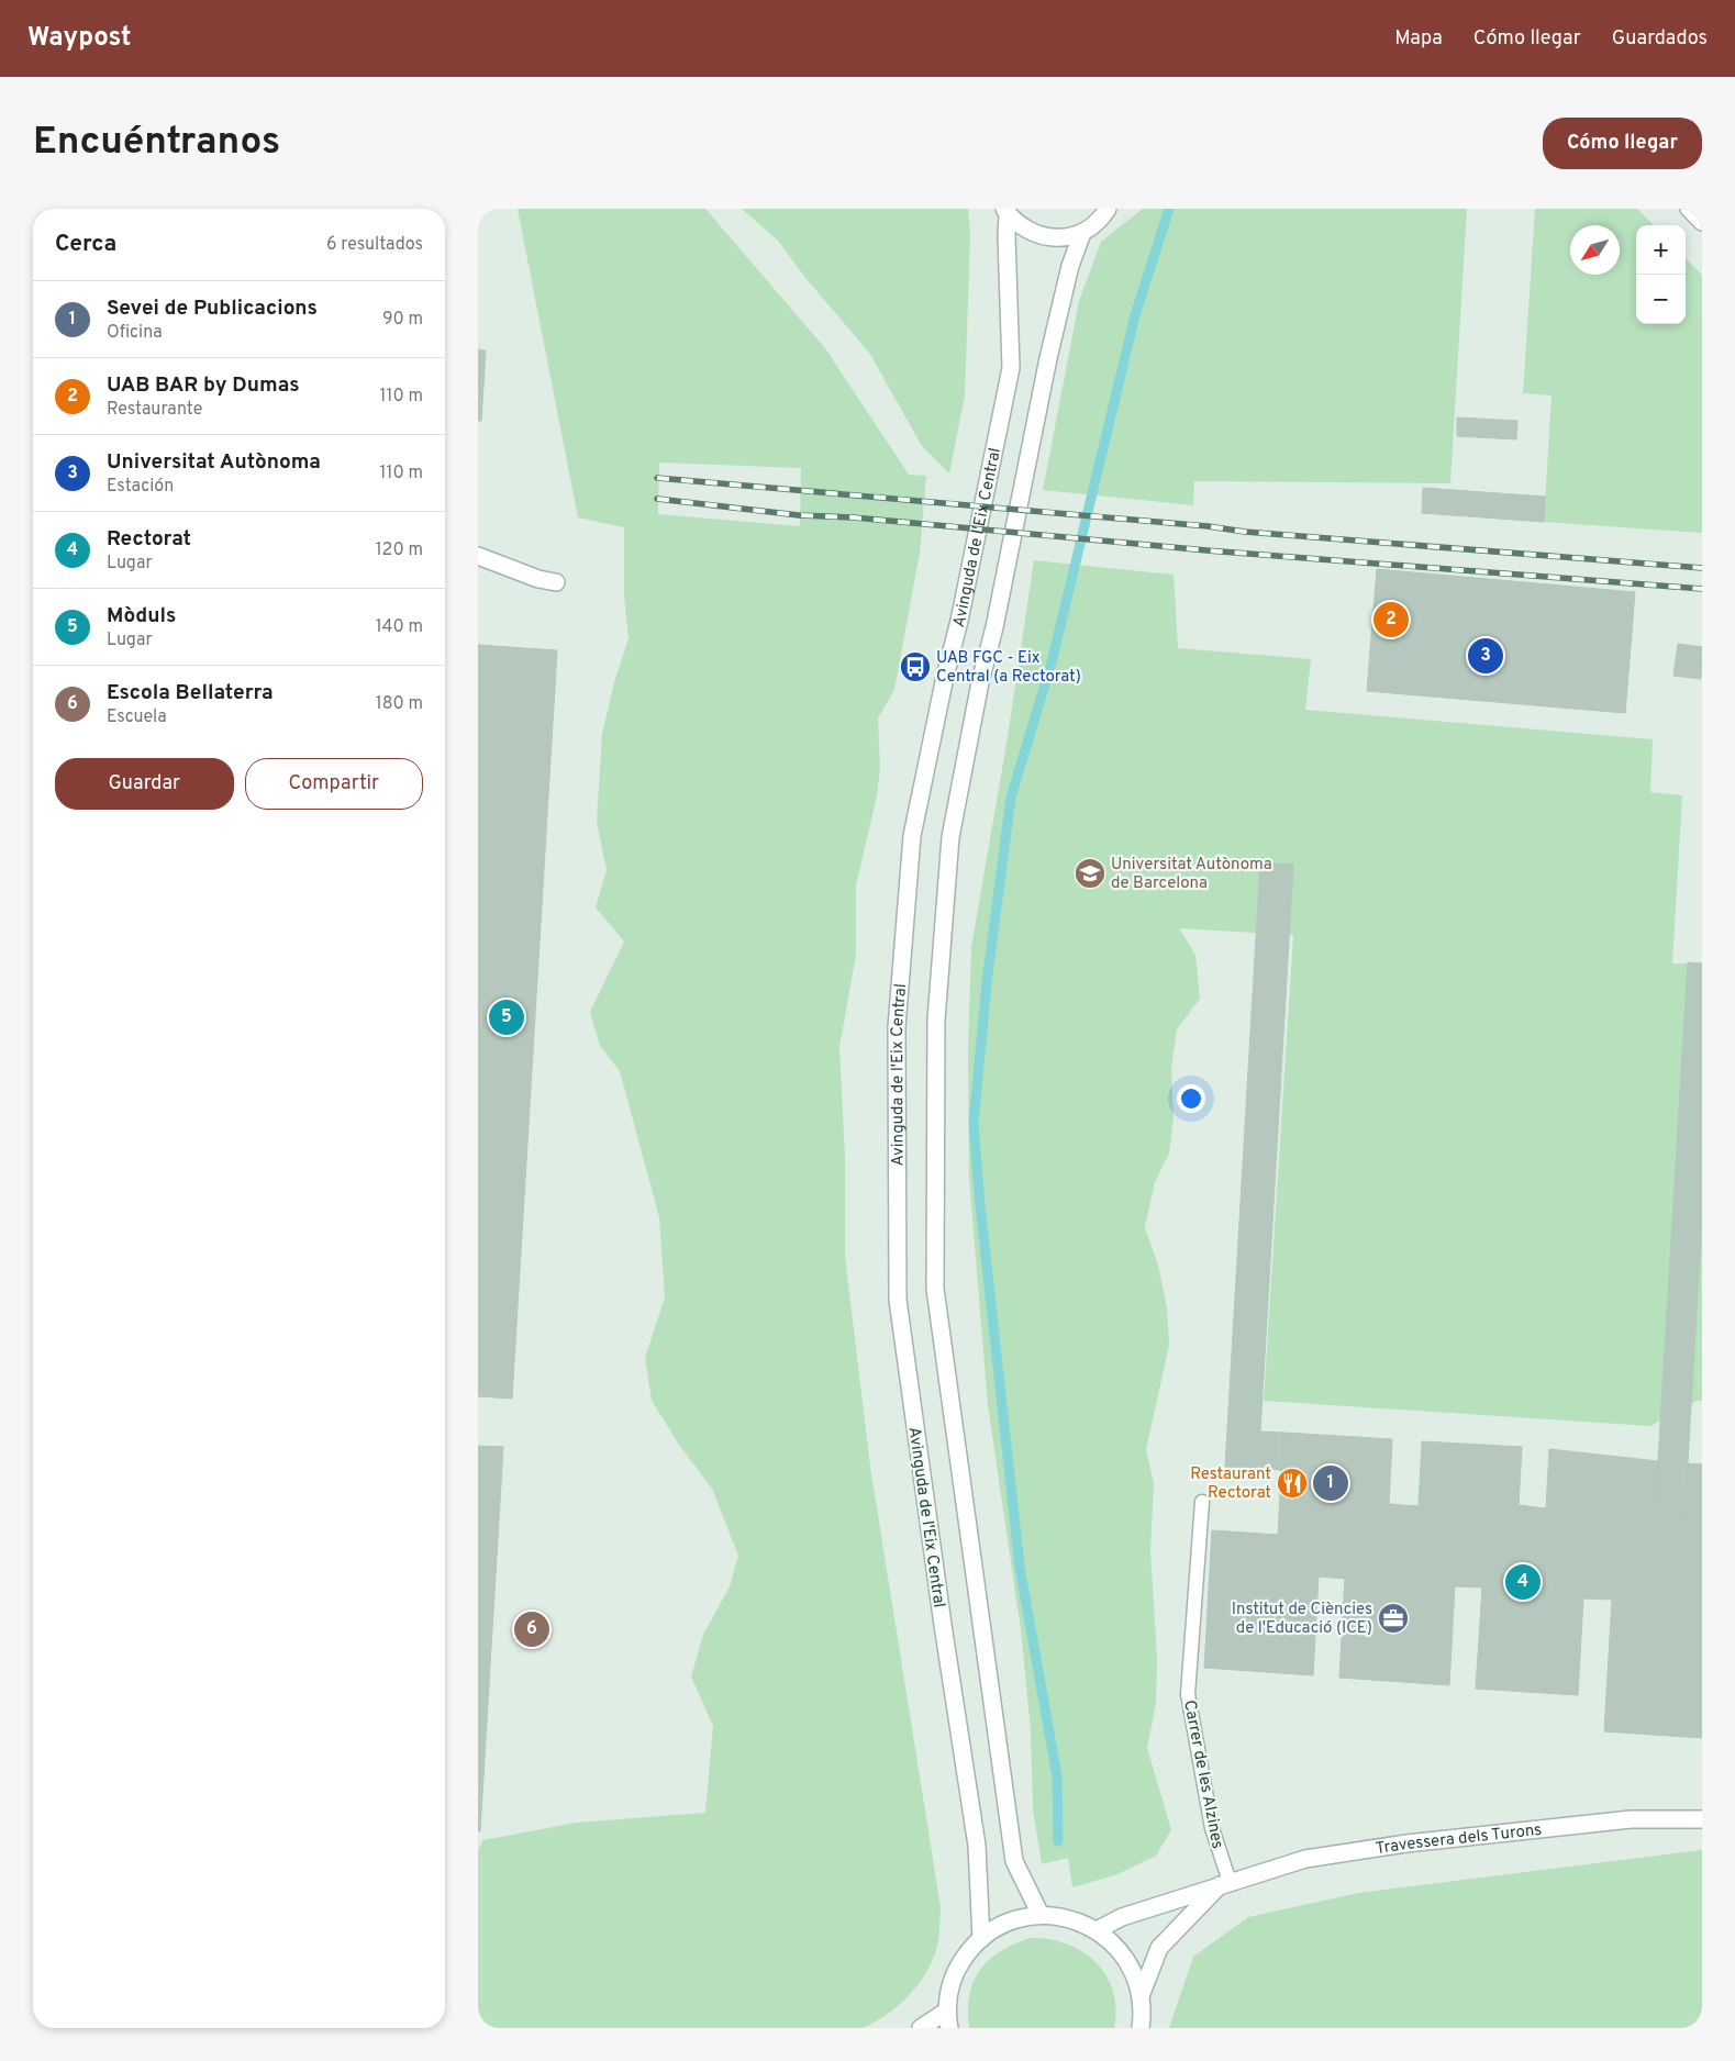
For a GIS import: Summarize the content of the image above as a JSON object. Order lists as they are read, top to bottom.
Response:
{
  "streets": {
    "street": ["Avinguda de l'Eix Central", "Travessera dels Turons"],
    "lane": ["Carrer de les Alzines"]
  },
  "crossings": [
    ["Carrer de les Alzines", "Travessera dels Turons"]
  ],
  "places": {
    "bus stop": ["UAB FGC - Eix Central (a Rectorat)"],
    "school or university": ["Universitat Autònoma de Barcelona"],
    "restaurant": ["Restaurant Rectorat"],
    "office": ["Institut de Ciències de l'Educació (ICE)"]
  },
  "north": "bottom left",
  "page": {
    "header": "Waypost",
    "nav": ["Mapa", "Cómo llegar", "Guardados"],
    "buttons": [
      "Cómo llegar",
      ["Guardar", "Compartir"]
    ],
    "title": "Encuéntranos",
    "heading": ["Cerca", "6 resultados"],
    "map_buttons": ["+", "−"],
    "list": [
      {
        "mark": "1",
        "name": "Sevei de Publicacions",
        "note": "Oficina",
        "value": "90 m"
      },
      {
        "mark": "2",
        "name": "UAB BAR by Dumas",
        "note": "Restaurante",
        "value": "110 m"
      },
      {
        "mark": "3",
        "name": "Universitat Autònoma",
        "note": "Estación",
        "value": "110 m"
      },
      {
        "mark": "4",
        "name": "Rectorat",
        "note": "Lugar",
        "value": "120 m"
      },
      {
        "mark": "5",
        "name": "Mòduls",
        "note": "Lugar",
        "value": "140 m"
      },
      {
        "mark": "6",
        "name": "Escola Bellaterra",
        "note": "Escuela",
        "value": "180 m"
      }
    ],
    "pins": [
      "2",
      "3",
      "5",
      "1",
      "4",
      "6"
    ]
  }
}
